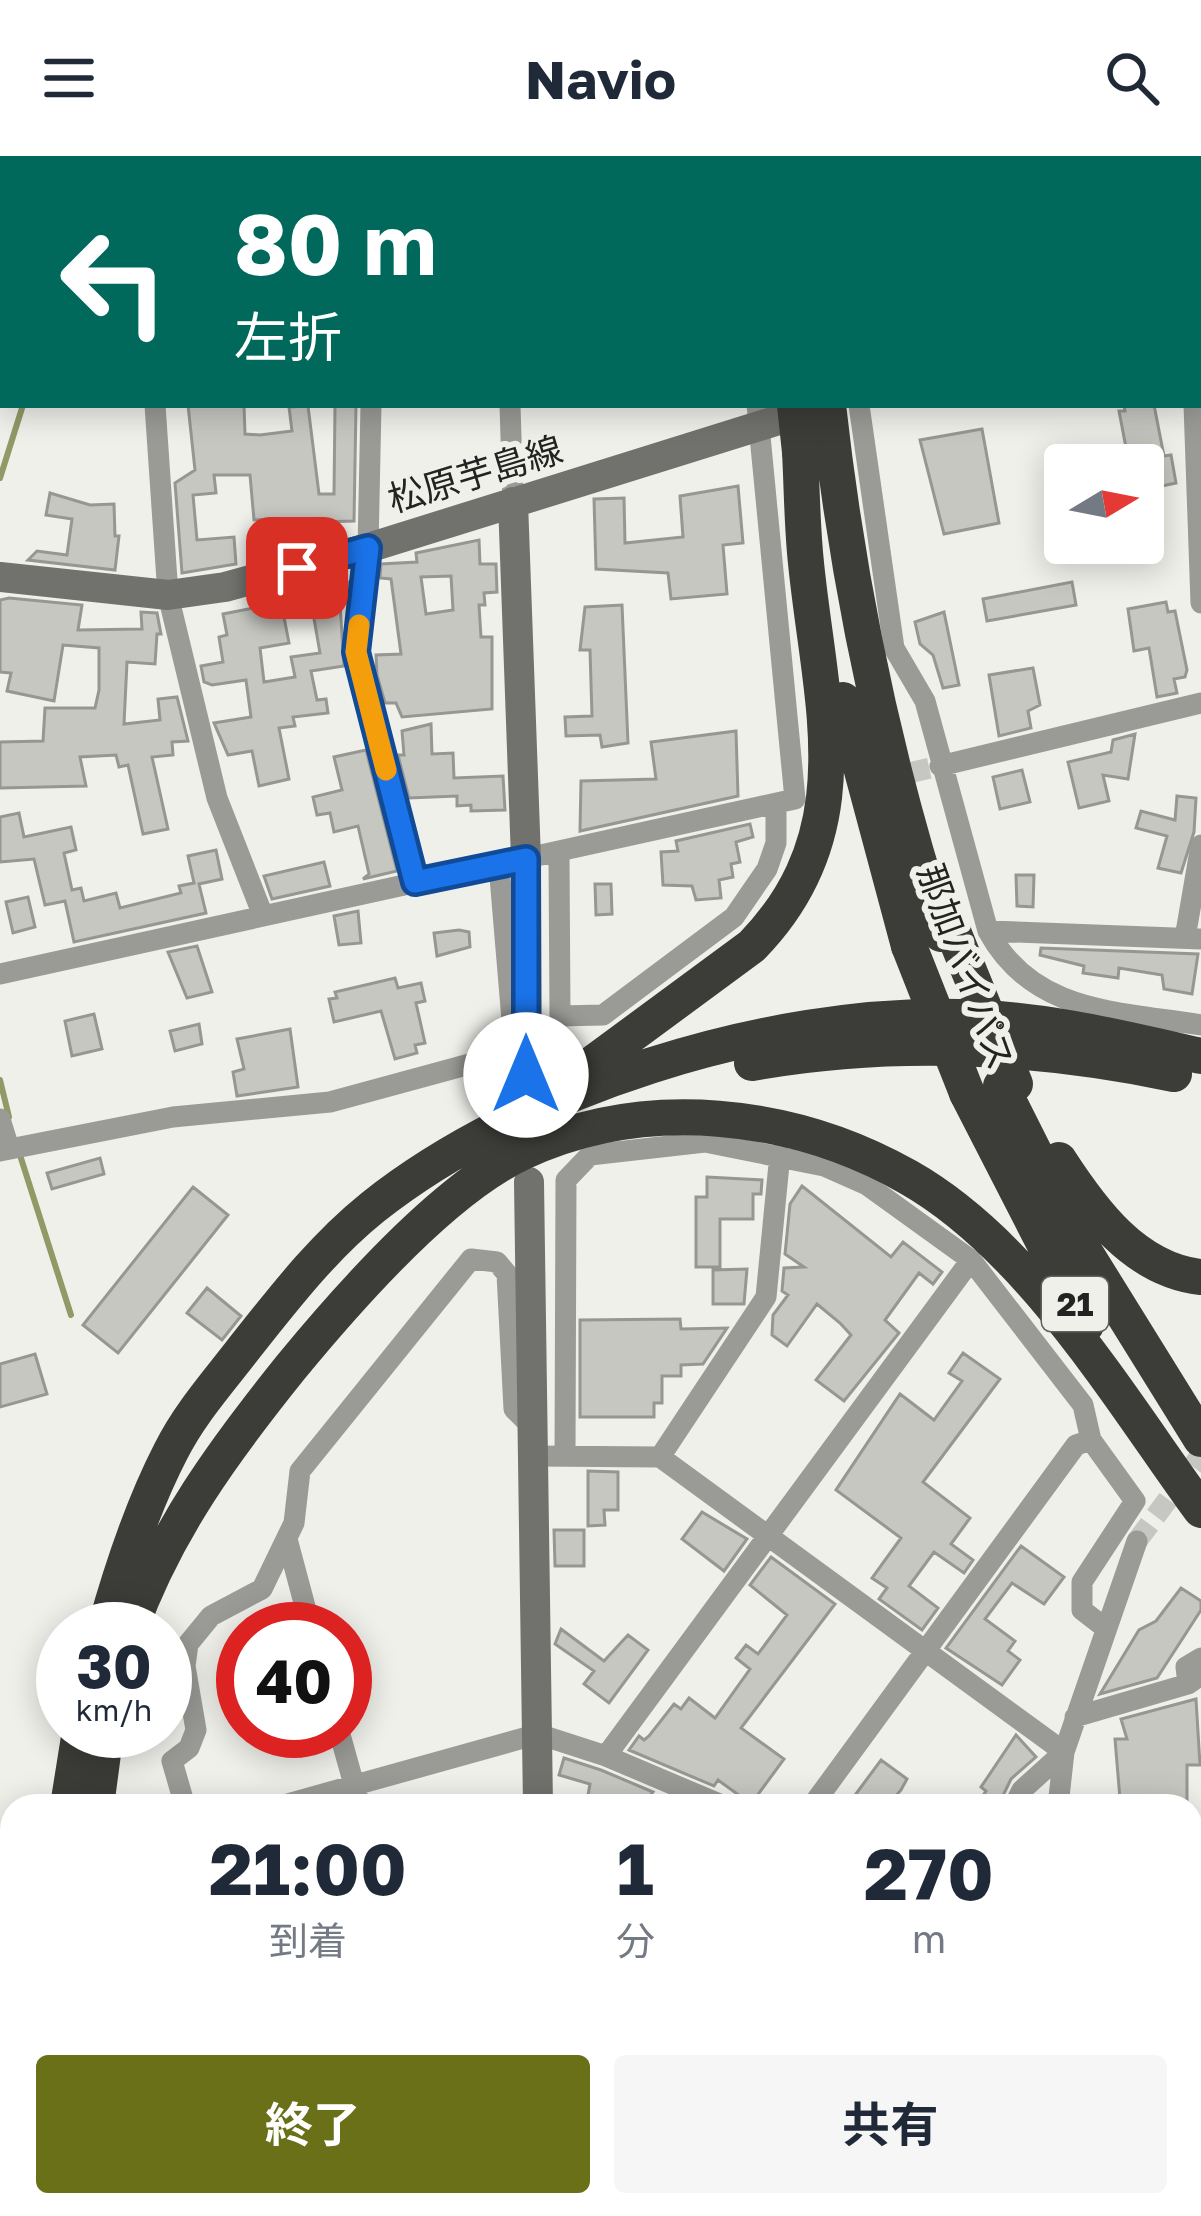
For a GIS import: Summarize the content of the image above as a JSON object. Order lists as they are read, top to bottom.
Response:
{
  "streets": {
    "highway": ["那加バイパス", "21"],
    "street": ["松原芋島線"]
  },
  "north": "right",
  "page": {
    "header": "Navio",
    "turn": ["80 m", "左折"],
    "speed": "30 km/h",
    "limit": "40",
    "eta": [
      "21:00",
      "到着",
      "1",
      "分",
      "270",
      "m"
    ],
    "buttons": ["終了", "共有"]
  }
}
